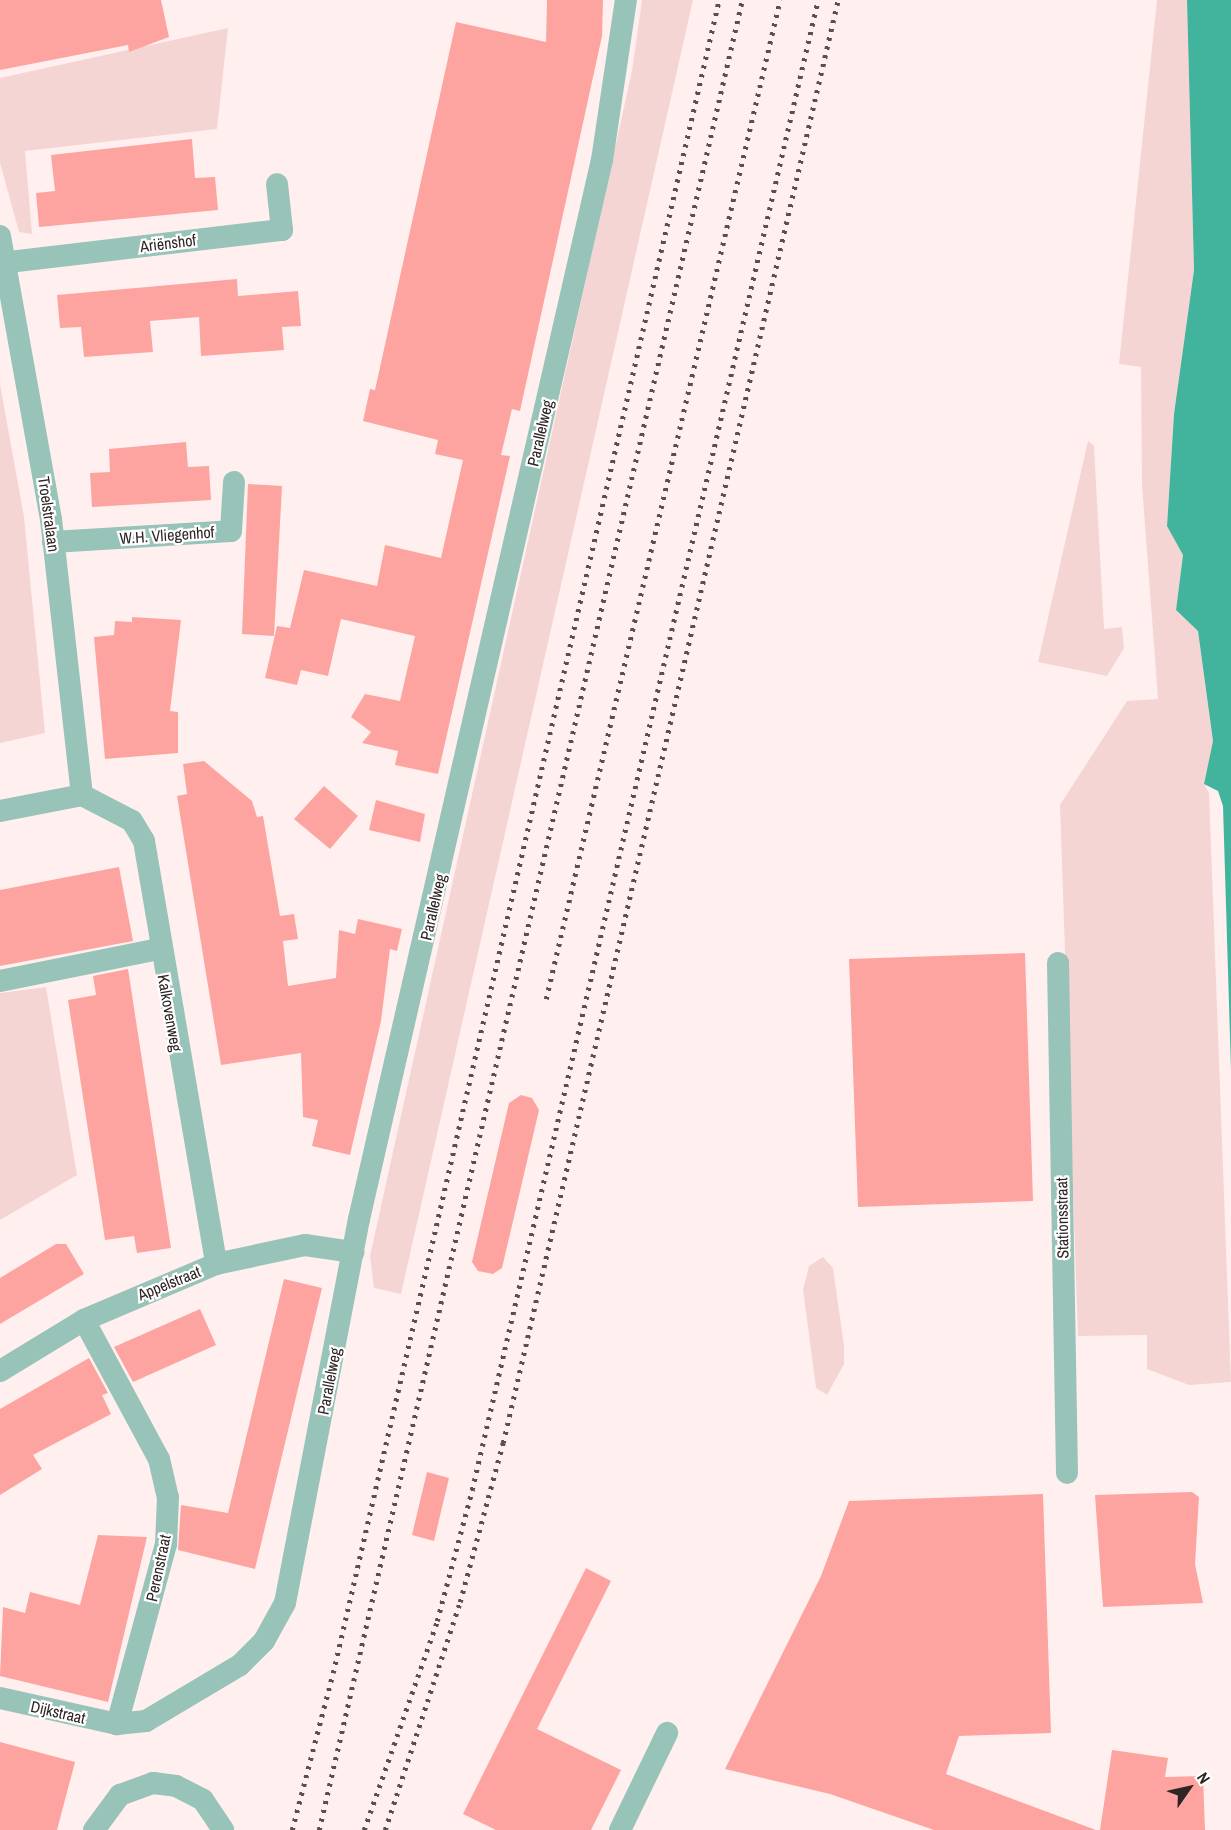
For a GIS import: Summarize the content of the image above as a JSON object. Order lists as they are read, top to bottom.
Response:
{
  "streets": {
    "street": [
      "Ariënshof",
      "Parallelweg",
      "Troelstralaan",
      "W.H. Vliegenhof",
      "Kalkovenweg",
      "Stationsstraat",
      "Appelstraat",
      "Perenstraat",
      "Dijkstraat"
    ]
  },
  "crossings": [
    ["Ariënshof", "Troelstralaan"],
    ["Parallelweg", "Appelstraat"],
    ["Parallelweg", "Perenstraat"],
    ["Parallelweg", "Dijkstraat"],
    ["Troelstralaan", "W.H. Vliegenhof"],
    ["Troelstralaan", "Kalkovenweg"],
    ["Kalkovenweg", "Appelstraat"],
    ["Appelstraat", "Perenstraat"],
    ["Perenstraat", "Dijkstraat"]
  ],
  "north": "top right"
}
